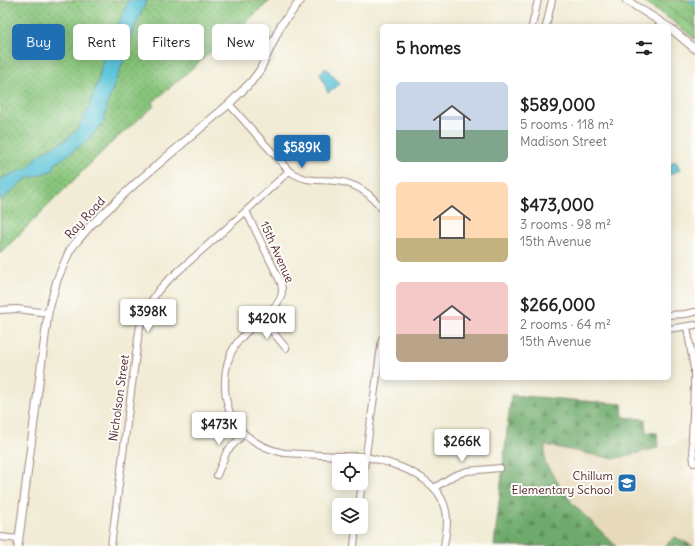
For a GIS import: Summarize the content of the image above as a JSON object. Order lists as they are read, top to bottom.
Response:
{
  "streets": {
    "street": ["Ray Road", "15th Avenue", "Nicholson Street"]
  },
  "crossings": [
    ["15th Avenue", "Nicholson Street"]
  ],
  "places": {
    "school or university": ["Chillum Elementary School"]
  },
  "page": {
    "chip": [
      "Buy",
      "Rent",
      "Filters",
      "New"
    ],
    "heading": "5 homes",
    "list": [
      {
        "name": "$589,000",
        "note": "5 rooms · 118 m² · Madison Street"
      },
      {
        "name": "$473,000",
        "note": "3 rooms · 98 m² · 15th Avenue"
      },
      {
        "name": "$266,000",
        "note": "2 rooms · 64 m² · 15th Avenue"
      }
    ],
    "price": [
      "$589K",
      "$398K",
      "$420K",
      "$473K",
      "$266K"
    ]
  }
}
